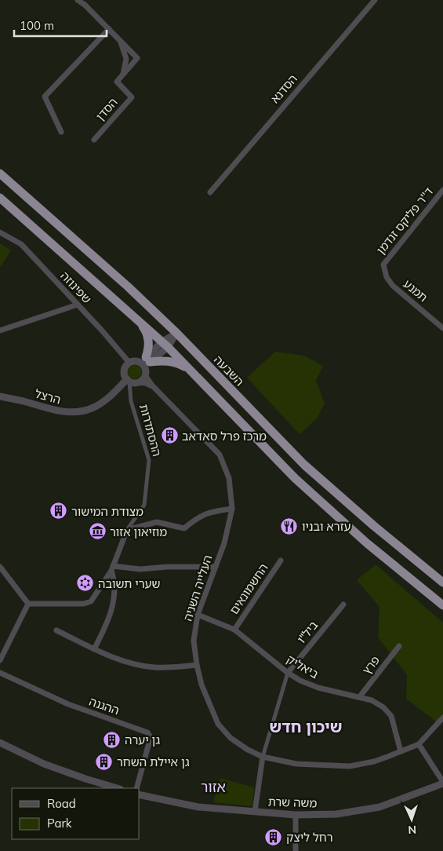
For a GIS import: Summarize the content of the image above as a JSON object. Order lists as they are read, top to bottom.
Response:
{
  "streets": {
    "highway": ["השבעה"],
    "street": [
      "הסדנא",
      "הסדן",
      "ד''ר פליקס זנדמן",
      "שפינוזה",
      "תמנע",
      "הרצל",
      "ההסתדרות",
      "העלייה השניה",
      "החשמונאים",
      "ביל\"ו",
      "פרץ",
      "ביאליק",
      "ההגנה",
      "משה שרת"
    ]
  },
  "crossings": [
    ["ד''ר פליקס זנדמן", "תמנע"],
    ["שפינוזה", "הרצל"],
    ["שפינוזה", "ההסתדרות"],
    ["שפינוזה", "העלייה השניה"],
    ["הרצל", "ההסתדרות"],
    ["הרצל", "העלייה השניה"],
    ["ההסתדרות", "העלייה השניה"],
    ["העלייה השניה", "ביאליק"],
    ["החשמונאים", "ביאליק"],
    ["ביל\"ו", "ביאליק"],
    ["פרץ", "ביאליק"]
  ],
  "districts": ["שיכון חדש", "אזור"],
  "places": {
    "building": [
      "מרכז פרל סאדאב",
      "מצודת המישור",
      "גן יערה",
      "גן איילת השחר",
      "רחל ליצק"
    ],
    "restaurant": ["עזרא ובניו"],
    "museum": ["מוזיאון אזור"],
    "synagogue": ["שערי תשובה"]
  },
  "legend": ["Road", "Park"],
  "scale_bar": "100 m",
  "north": "bottom"
}
